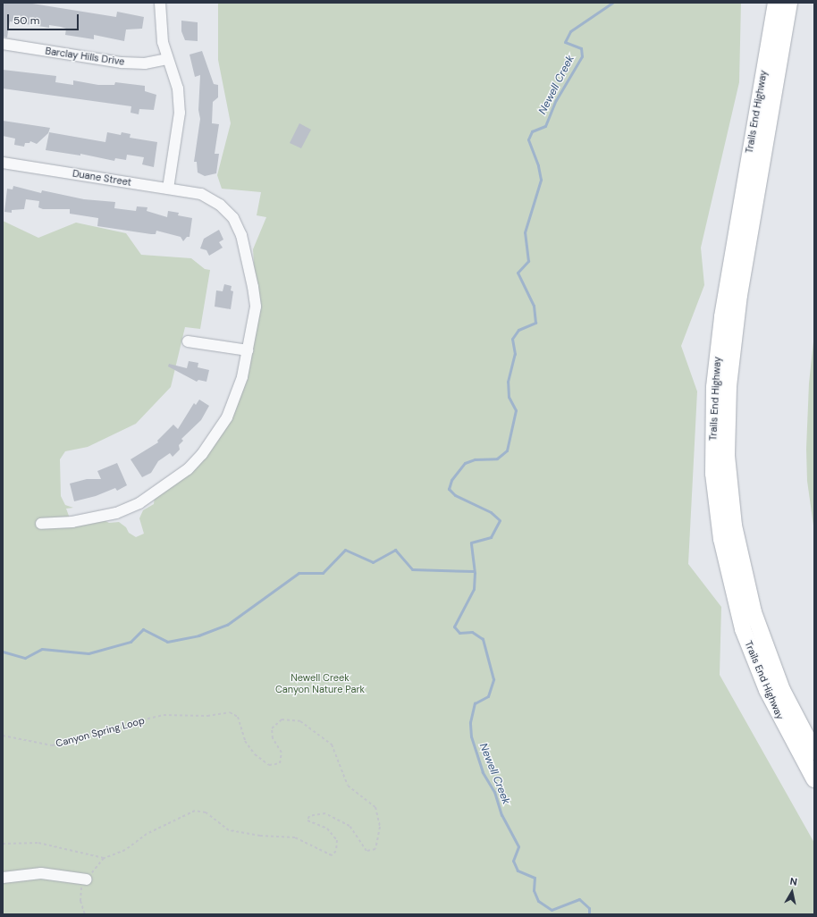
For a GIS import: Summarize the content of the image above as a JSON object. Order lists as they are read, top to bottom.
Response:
{
  "streets": {
    "highway": ["Trails End Highway"],
    "street": ["Barclay Hills Drive", "Duane Street"],
    "path": ["Canyon Spring Loop"]
  },
  "water": ["Newell Creek"],
  "parks": ["Newell Creek Canyon Nature Park"],
  "scale_bar": "50 m",
  "north": "top"
}
